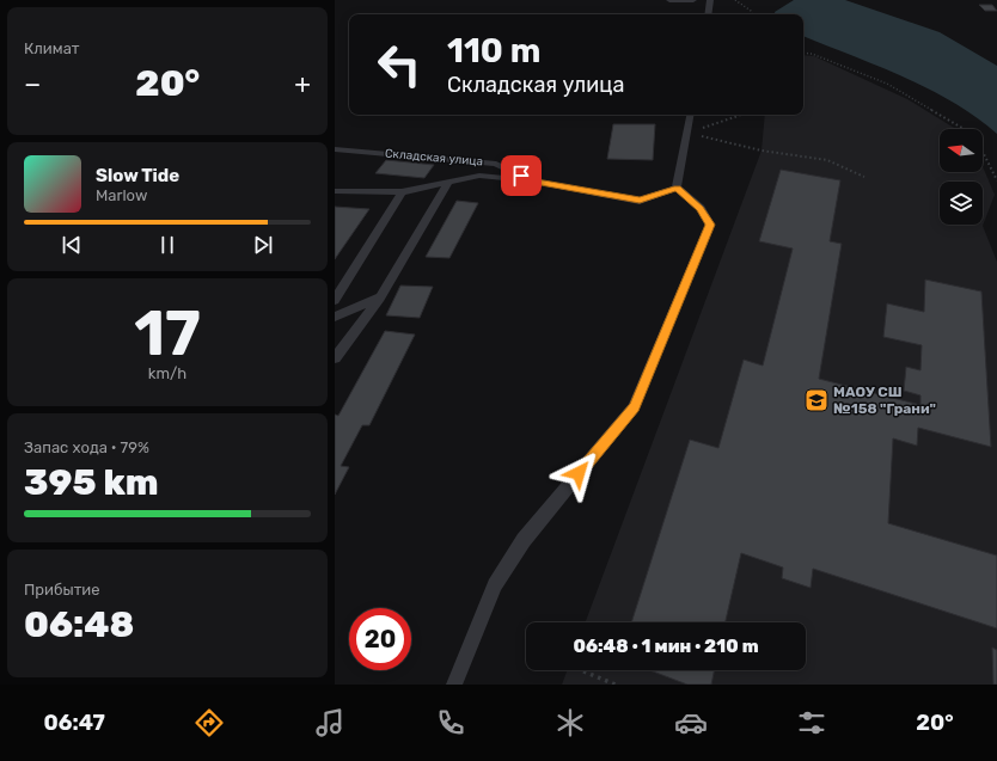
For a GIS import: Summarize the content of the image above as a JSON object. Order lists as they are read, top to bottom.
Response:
{
  "streets": {
    "lane": ["Складская улица"]
  },
  "places": {
    "school or university": ["МАОУ СШ №158 \"Грани\""]
  },
  "north": "left",
  "page": {
    "tile": [
      "Климат",
      ["17", "km/h"],
      ["Запас хода · 79%", "395 km"],
      ["Прибытие", "06:48"]
    ],
    "turn": ["110 m", "Складская улица"],
    "heat": ["−", "20°", "+"],
    "song": ["Slow Tide", "Marlow"],
    "limit": "20",
    "trip": "06:48 · 1 мин · 210 m",
    "tabs": ["06:47", "20°"]
  }
}
